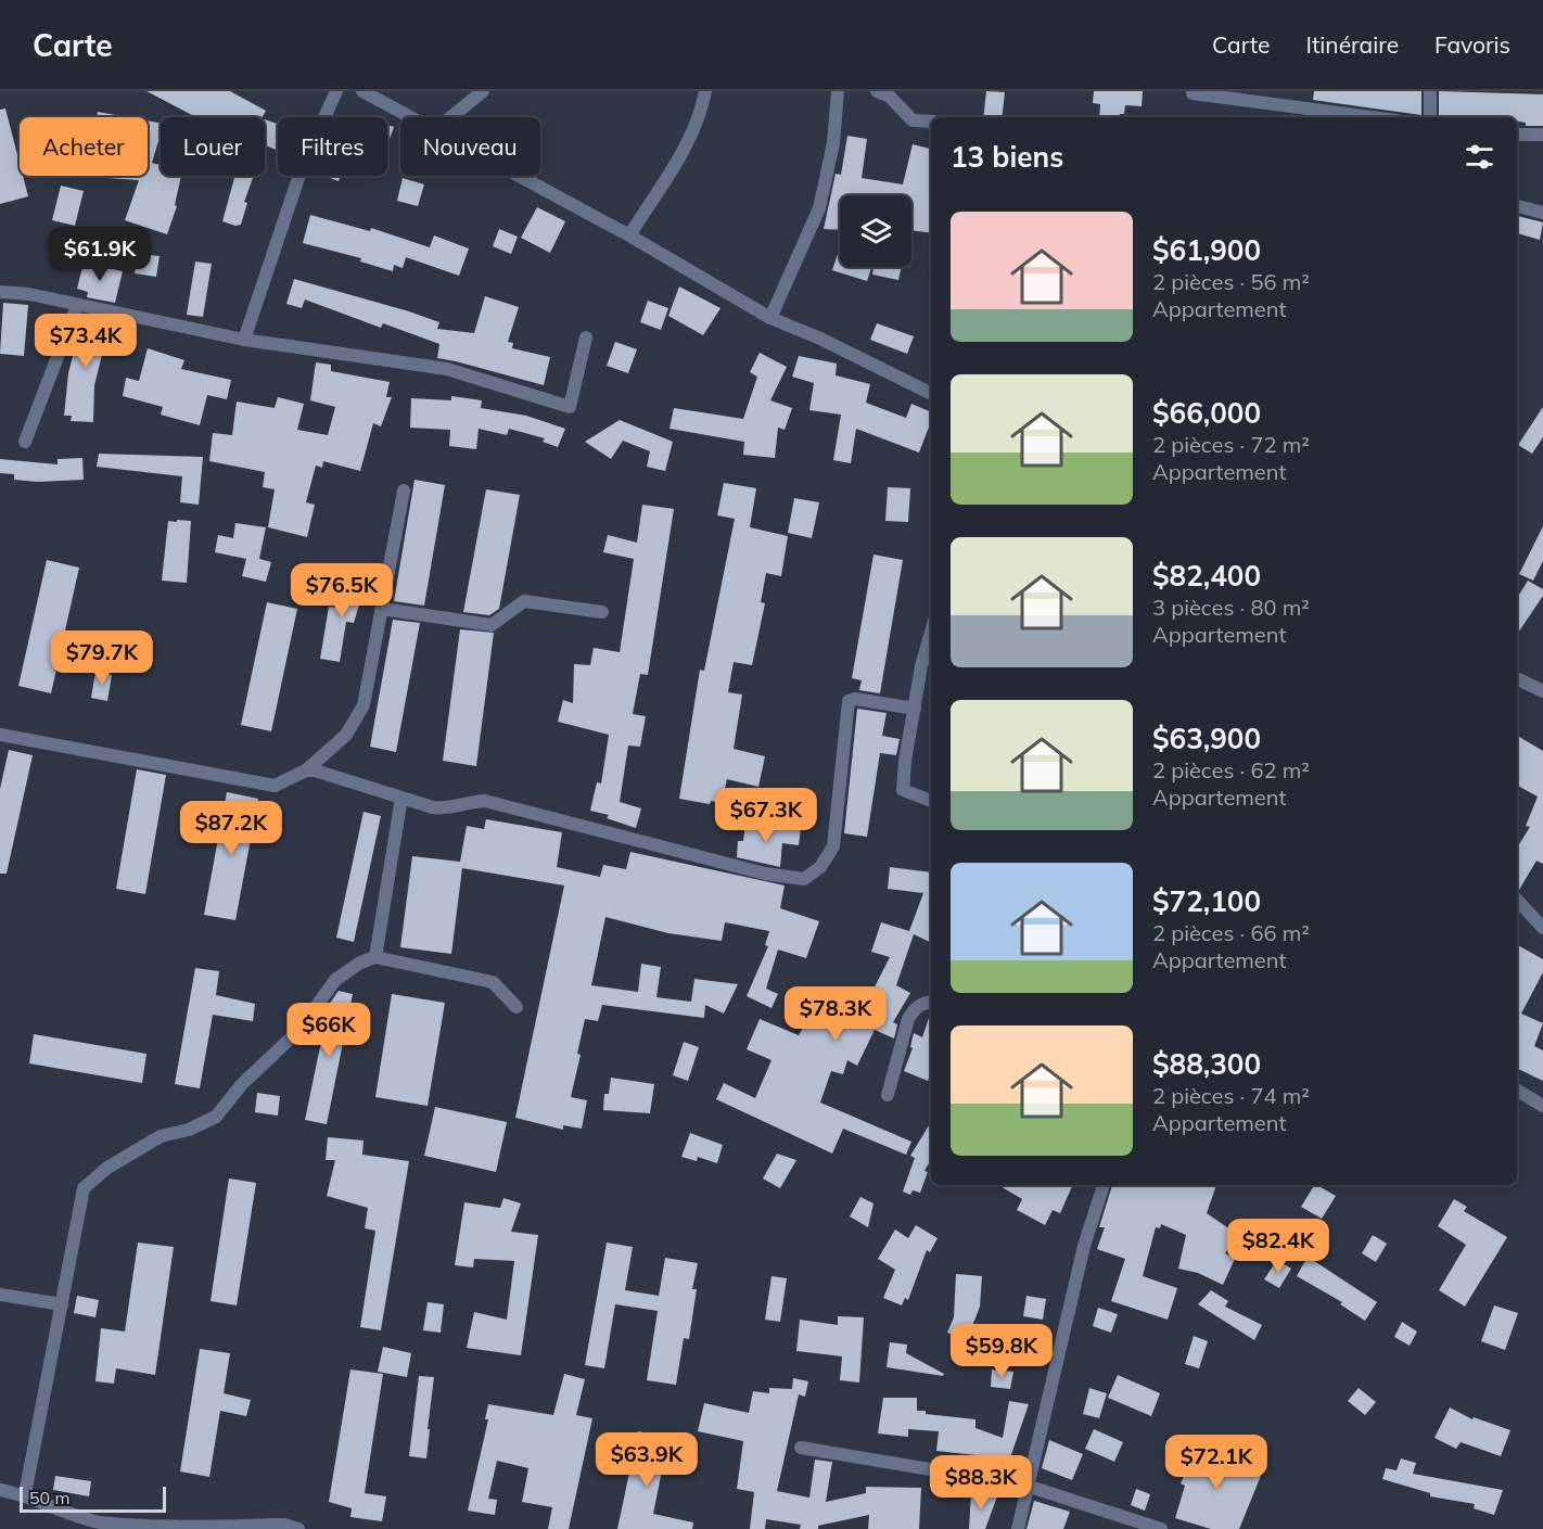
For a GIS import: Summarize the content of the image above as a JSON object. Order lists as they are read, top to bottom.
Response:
{
  "scale_bar": "50 m",
  "page": {
    "header": "Carte",
    "nav": ["Carte", "Itinéraire", "Favoris"],
    "chip": [
      "Acheter",
      "Louer",
      "Filtres",
      "Nouveau"
    ],
    "heading": "13 biens",
    "list": [
      {
        "name": "$61,900",
        "note": "2 pièces · 56 m² · Appartement"
      },
      {
        "name": "$66,000",
        "note": "2 pièces · 72 m² · Appartement"
      },
      {
        "name": "$82,400",
        "note": "3 pièces · 80 m² · Appartement"
      },
      {
        "name": "$63,900",
        "note": "2 pièces · 62 m² · Appartement"
      },
      {
        "name": "$72,100",
        "note": "2 pièces · 66 m² · Appartement"
      },
      {
        "name": "$88,300",
        "note": "2 pièces · 74 m² · Appartement"
      }
    ],
    "price": [
      "$61.9K",
      "$73.4K",
      "$76.5K",
      "$79.7K",
      "$67.3K",
      "$87.2K",
      "$78.3K",
      "$66K",
      "$82.4K",
      "$59.8K",
      "$63.9K",
      "$72.1K",
      "$88.3K"
    ],
    "scale": "50 m"
  }
}
